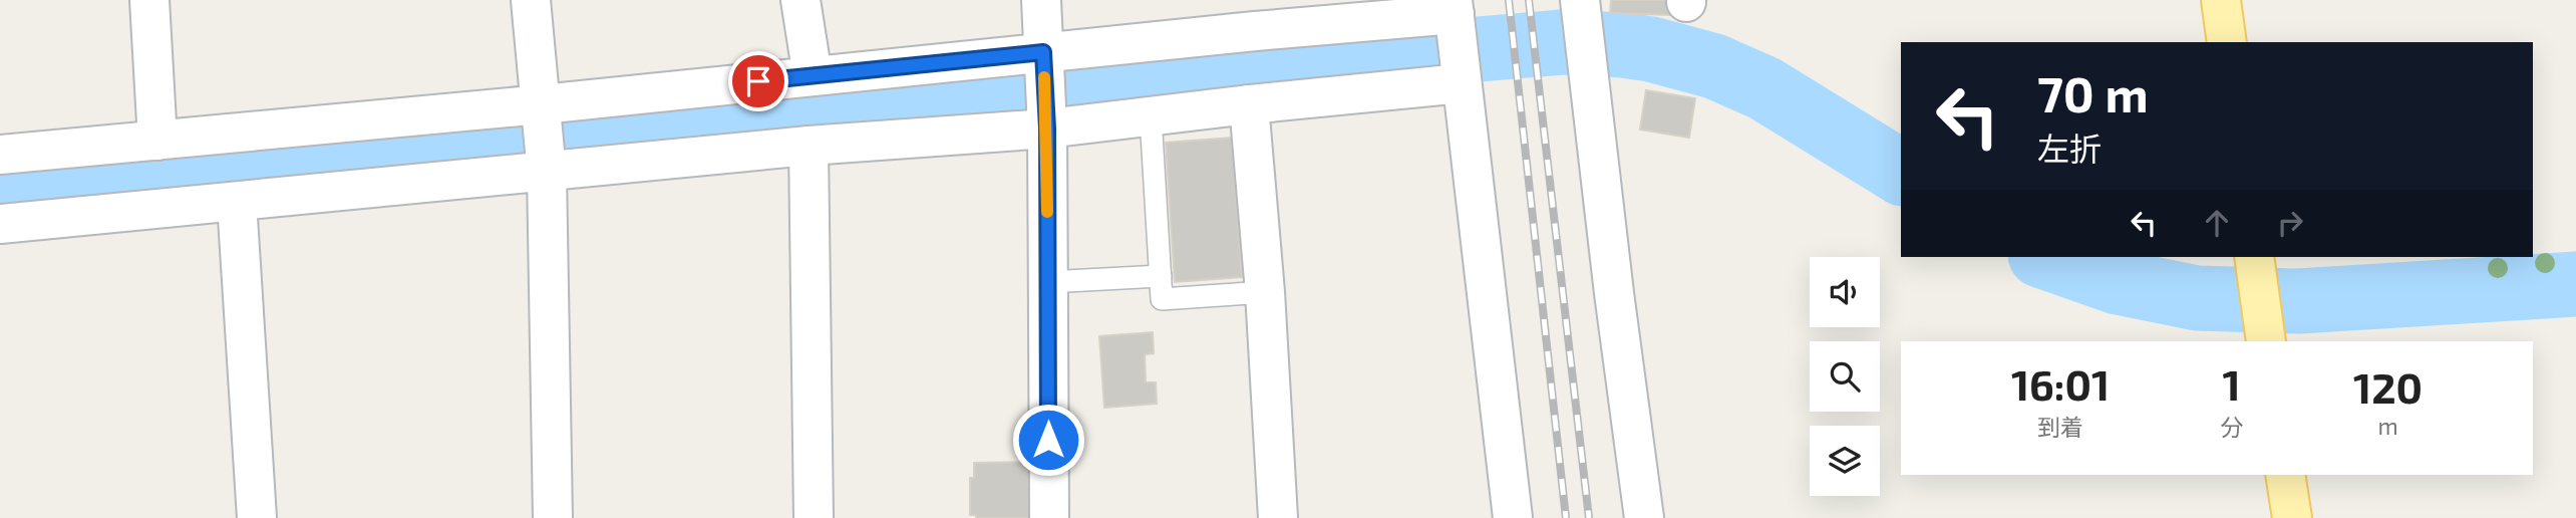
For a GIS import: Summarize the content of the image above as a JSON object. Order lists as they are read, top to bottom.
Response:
{
  "page": {
    "turn": ["70 m", "左折"],
    "eta": [
      "16:01",
      "到着",
      "1",
      "分",
      "120",
      "m"
    ]
  }
}
